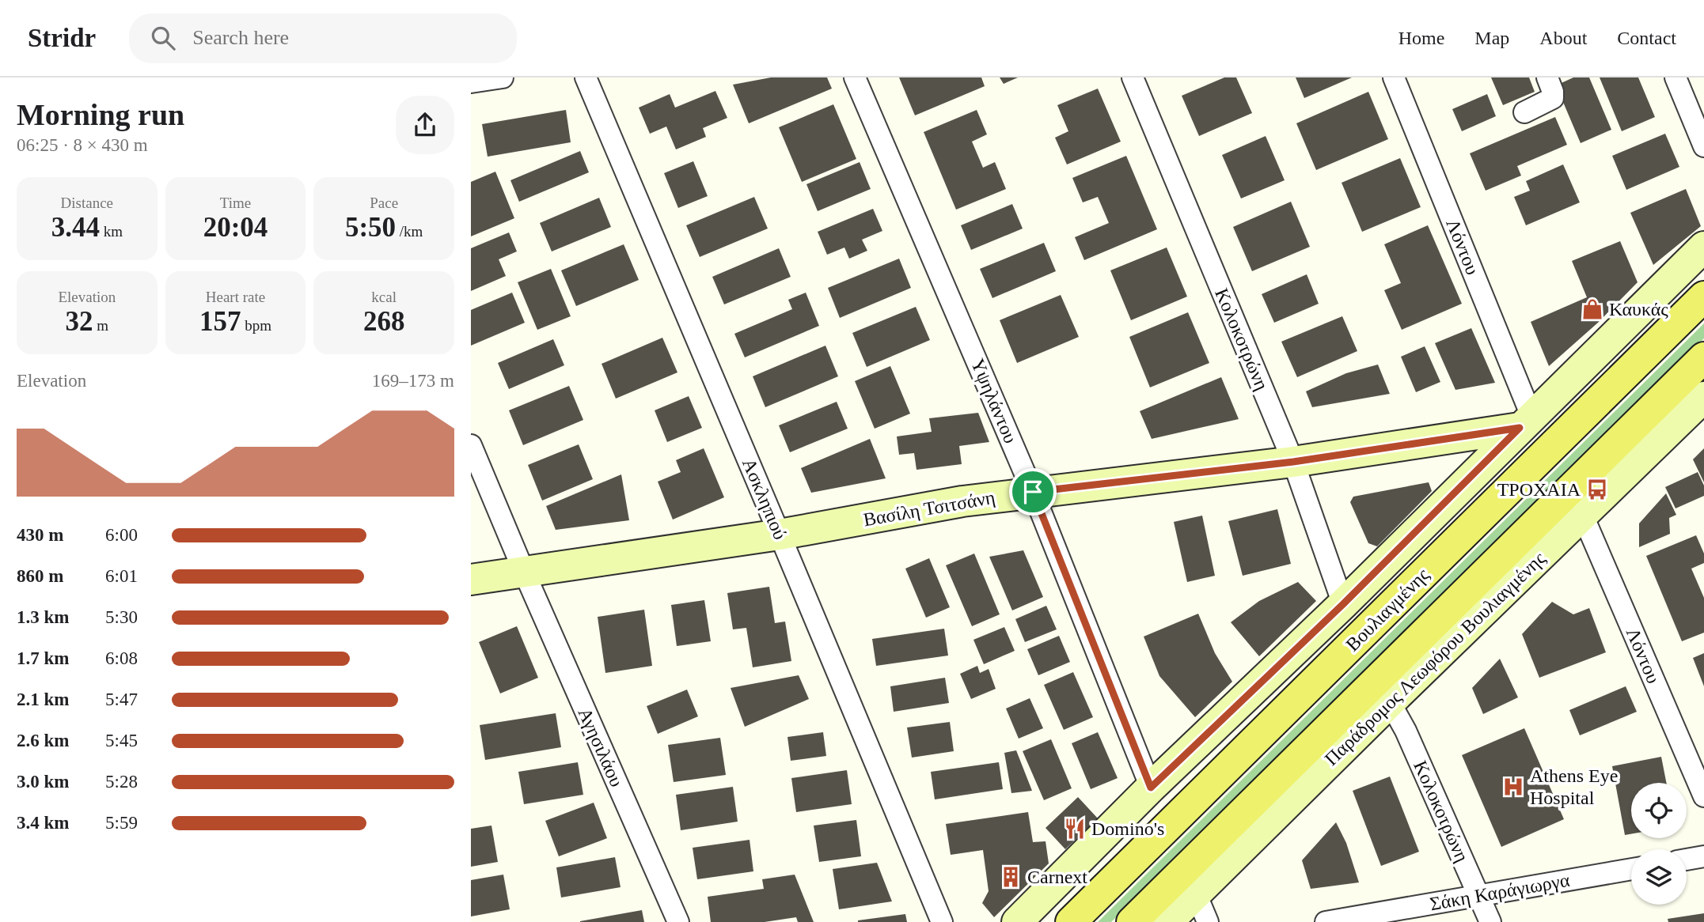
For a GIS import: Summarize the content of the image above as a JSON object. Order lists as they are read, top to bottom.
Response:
{
  "streets": {
    "main road": ["Βουλιαγμένης"],
    "street": [
      "Λόντου",
      "Κολοκοτρώνη",
      "Υψηλάντου",
      "Ασκληπιού",
      "Βασίλη Τσιτσάνη",
      "Παράδρομος Λεωφόρου Βουλιαγμένης",
      "Αγησιλάου",
      "Σάκη Καράγιωργα"
    ]
  },
  "crossings": [
    ["Λόντου", "Βασίλη Τσιτσάνη"],
    ["Λόντου", "Παράδρομος Λεωφόρου Βουλιαγμένης"],
    ["Κολοκοτρώνη", "Βασίλη Τσιτσάνη"],
    ["Κολοκοτρώνη", "Παράδρομος Λεωφόρου Βουλιαγμένης"],
    ["Κολοκοτρώνη", "Σάκη Καράγιωργα"],
    ["Υψηλάντου", "Βασίλη Τσιτσάνη"],
    ["Ασκληπιού", "Βασίλη Τσιτσάνη"],
    ["Βασίλη Τσιτσάνη", "Αγησιλάου"]
  ],
  "places": {
    "shop": ["Καυκάς"],
    "bus stop": ["ΤΡΟΧΑΙΑ"],
    "hospital": ["Athens Eye Hospital"],
    "restaurant": ["Domino's"],
    "building": ["Carnext"]
  },
  "page": {
    "header": "Stridr",
    "search": "Search here",
    "nav": [
      "Home",
      "Map",
      "About",
      "Contact"
    ],
    "heading": ["Morning run", "06:25 · 8 × 430 m"],
    "stats": [
      ["Distance", "3.44 km"],
      ["Time", "20:04"],
      ["Pace", "5:50 /km"],
      ["Elevation", "32 m"],
      ["Heart rate", "157 bpm"],
      ["kcal", "268"]
    ],
    "chart": ["Elevation", "169–173 m"],
    "list": [
      {
        "name": "430 m",
        "note": "6:00"
      },
      {
        "name": "860 m",
        "note": "6:01"
      },
      {
        "name": "1.3 km",
        "note": "5:30"
      },
      {
        "name": "1.7 km",
        "note": "6:08"
      },
      {
        "name": "2.1 km",
        "note": "5:47"
      },
      {
        "name": "2.6 km",
        "note": "5:45"
      },
      {
        "name": "3.0 km",
        "note": "5:28"
      },
      {
        "name": "3.4 km",
        "note": "5:59"
      }
    ]
  }
}
